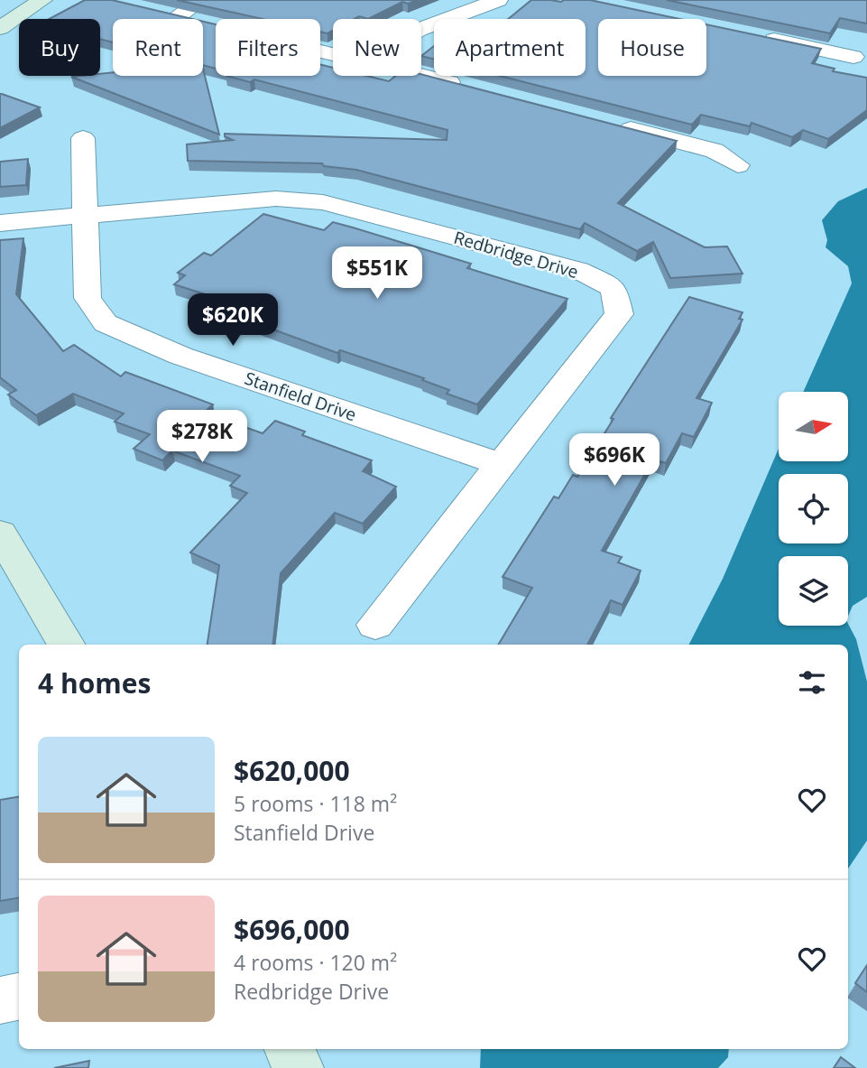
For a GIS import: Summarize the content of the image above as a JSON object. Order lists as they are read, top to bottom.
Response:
{
  "streets": {
    "street": ["Redbridge Drive", "Stanfield Drive"]
  },
  "crossings": [
    ["Redbridge Drive", "Stanfield Drive"]
  ],
  "north": "right",
  "page": {
    "chip": [
      "Buy",
      "Rent",
      "Filters",
      "New",
      "Apartment",
      "House"
    ],
    "price": [
      "$551K",
      "$620K",
      "$278K",
      "$696K"
    ],
    "heading": "4 homes",
    "list": [
      {
        "name": "$620,000",
        "note": "5 rooms · 118 m² · Stanfield Drive"
      },
      {
        "name": "$696,000",
        "note": "4 rooms · 120 m² · Redbridge Drive"
      }
    ]
  }
}
